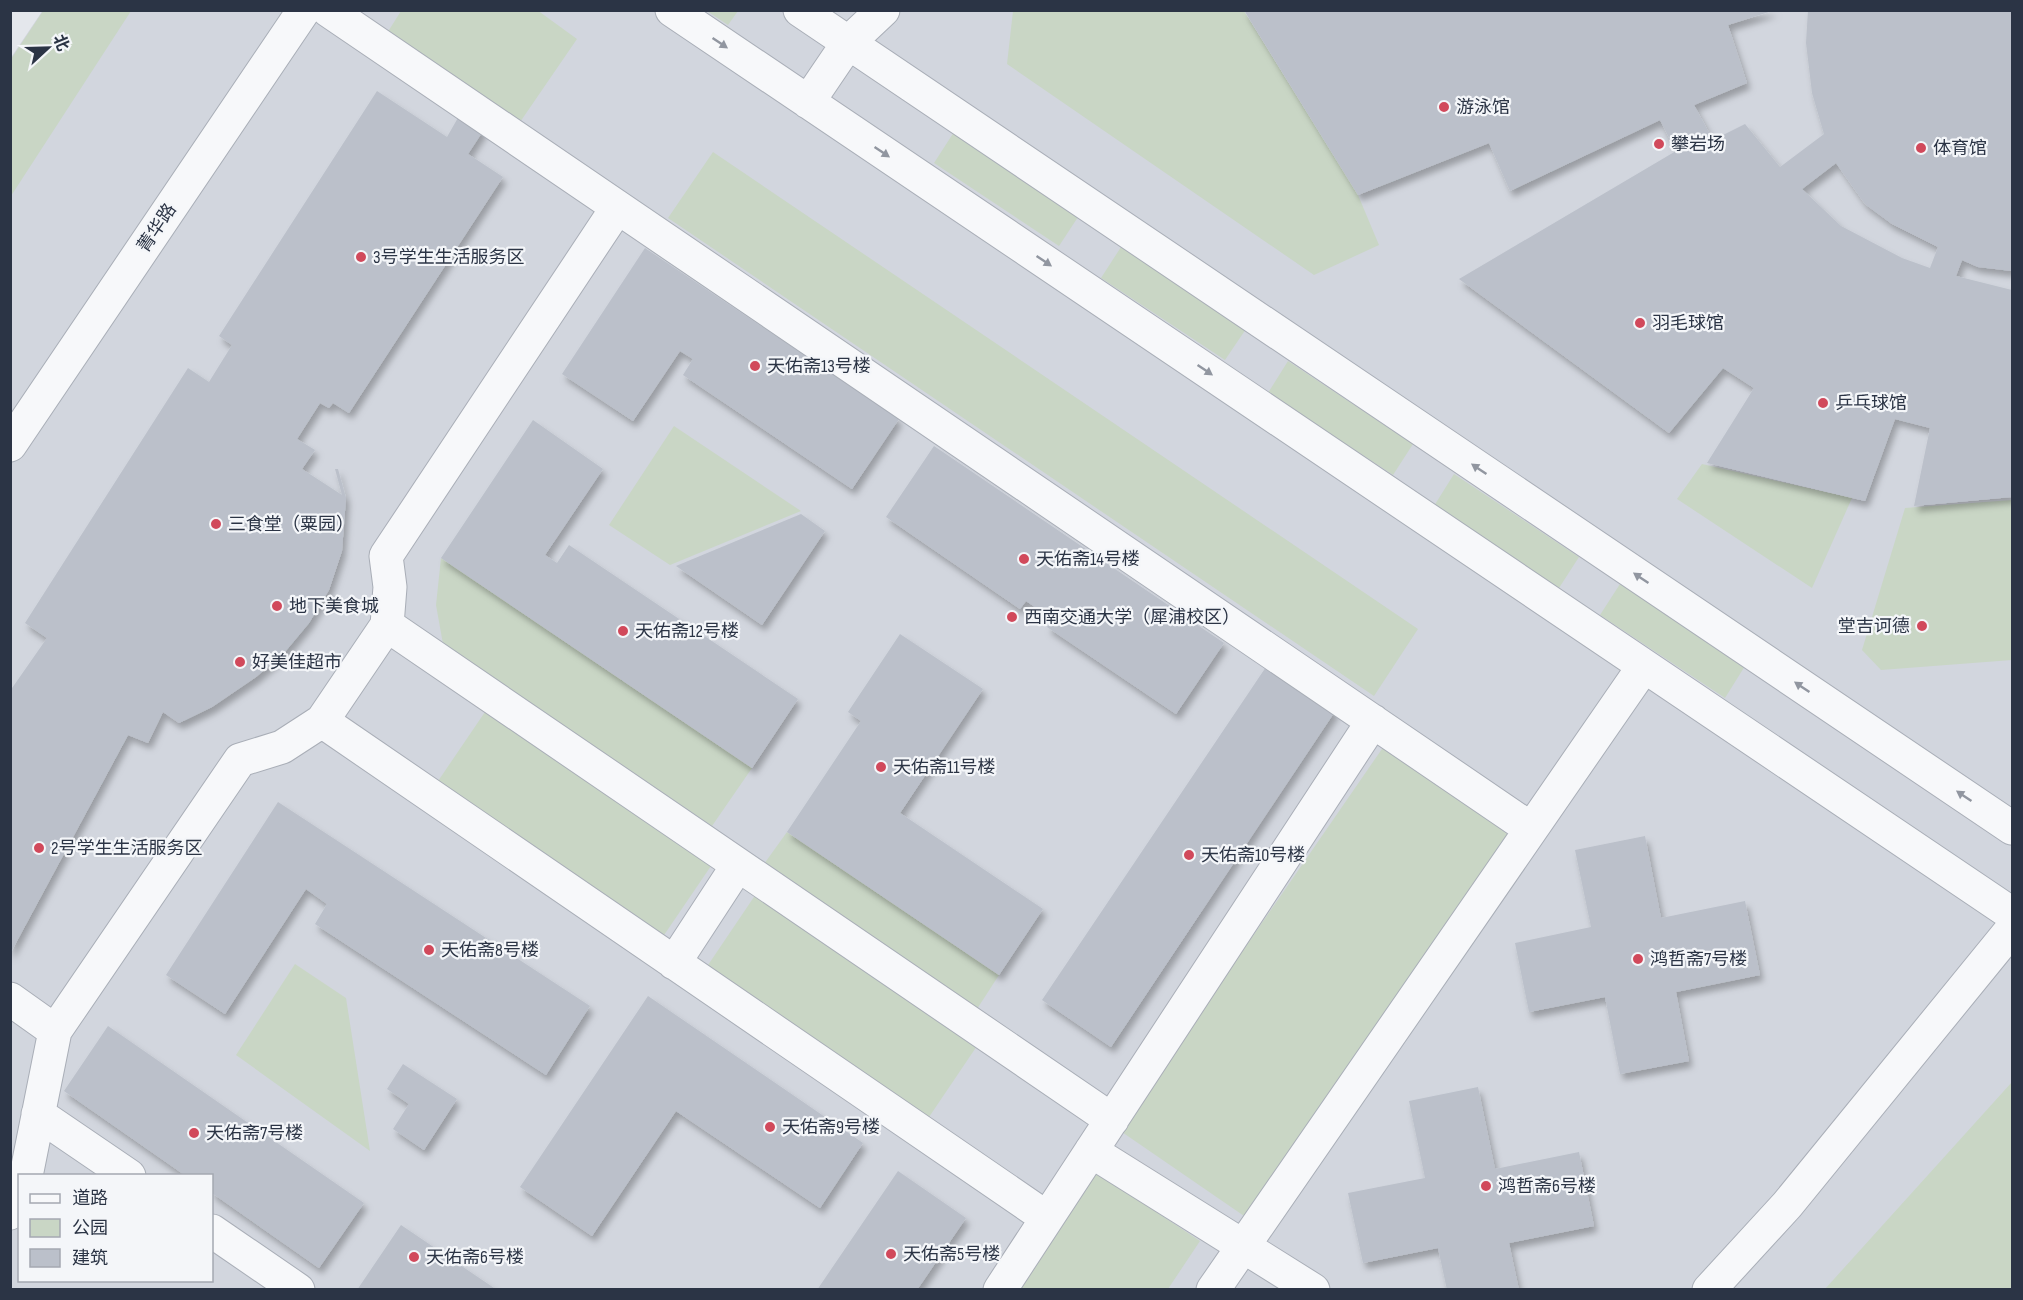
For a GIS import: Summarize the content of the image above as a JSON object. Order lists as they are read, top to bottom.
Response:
{
  "streets": {
    "street": ["菁华路"]
  },
  "places": [
    "游泳馆",
    "攀岩场",
    "体育馆",
    "3号学生生活服务区",
    "羽毛球馆",
    "天佑斋13号楼",
    "乒乓球馆",
    "三食堂（粟园）",
    "天佑斋14号楼",
    "地下美食城",
    "西南交通大学（犀浦校区）",
    "堂吉诃德",
    "天佑斋12号楼",
    "好美佳超市",
    "天佑斋11号楼",
    "2号学生生活服务区",
    "天佑斋10号楼",
    "天佑斋8号楼",
    "鸿哲斋7号楼",
    "天佑斋9号楼",
    "天佑斋7号楼",
    "鸿哲斋6号楼",
    "天佑斋5号楼",
    "天佑斋6号楼"
  ],
  "legend": ["道路", "公园", "建筑"],
  "north": "right"
}
